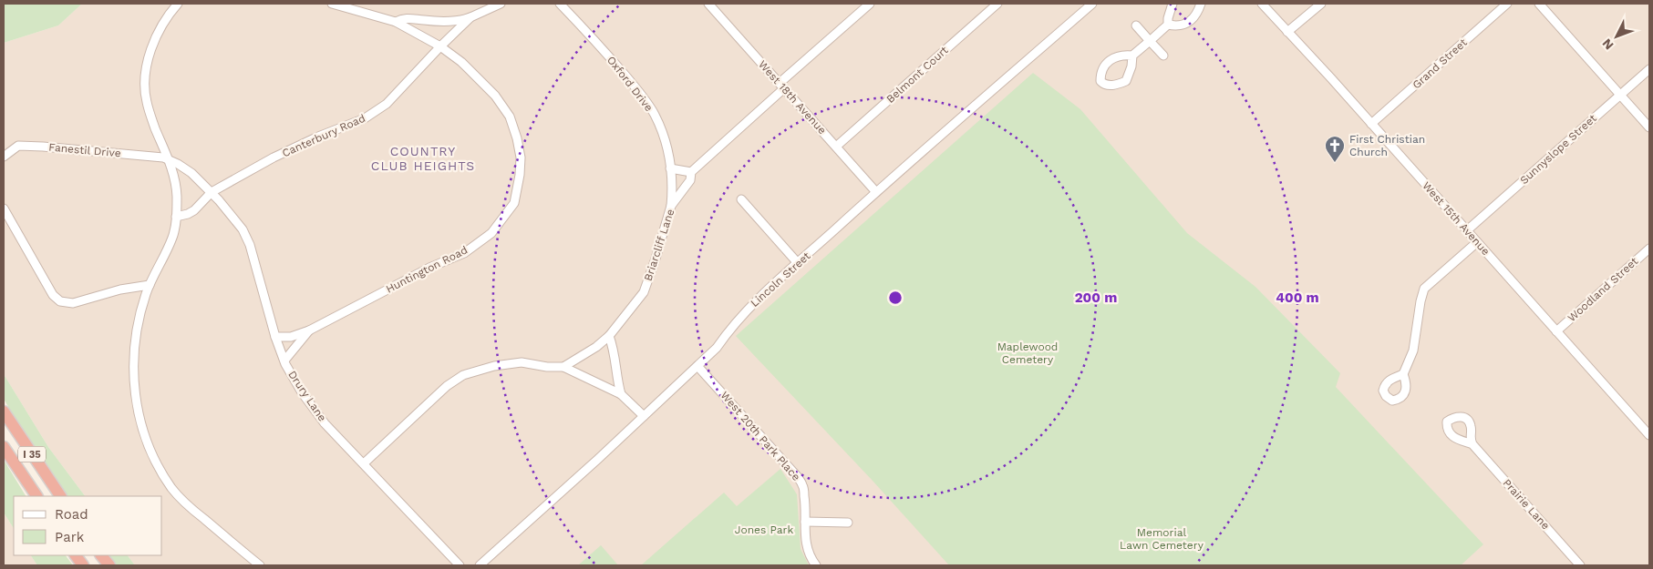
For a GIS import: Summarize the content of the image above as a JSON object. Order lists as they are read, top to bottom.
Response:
{
  "streets": {
    "highway": ["I 35"],
    "street": [
      "Grand Street",
      "Belmont Court",
      "Oxford Drive",
      "West 18th Avenue",
      "Canterbury Road",
      "Sunnyslope Street",
      "Fanestil Drive",
      "West 15th Avenue",
      "Briarcliff Lane",
      "Huntington Road",
      "Lincoln Street",
      "Woodland Street",
      "Drury Lane",
      "West 20th Park Place",
      "Prairie Lane"
    ]
  },
  "crossings": [
    ["Grand Street", "West 15th Avenue"],
    ["Belmont Court", "West 18th Avenue"],
    ["Oxford Drive", "Briarcliff Lane"],
    ["West 18th Avenue", "Briarcliff Lane"],
    ["West 18th Avenue", "Lincoln Street"],
    ["Canterbury Road", "Huntington Road"],
    ["Canterbury Road", "Drury Lane"],
    ["Sunnyslope Street", "West 15th Avenue"],
    ["Fanestil Drive", "Drury Lane"],
    ["West 15th Avenue", "Woodland Street"],
    ["Huntington Road", "Drury Lane"],
    ["Lincoln Street", "West 20th Park Place"]
  ],
  "districts": ["COUNTRY CLUB HEIGHTS"],
  "parks": ["Maplewood Cemetery", "Jones Park", "Memorial Lawn Cemetery"],
  "places": {
    "church": ["First Christian Church"]
  },
  "legend": ["Road", "Park"],
  "north": "bottom left",
  "rings": ["200 m", "400 m"]
}
